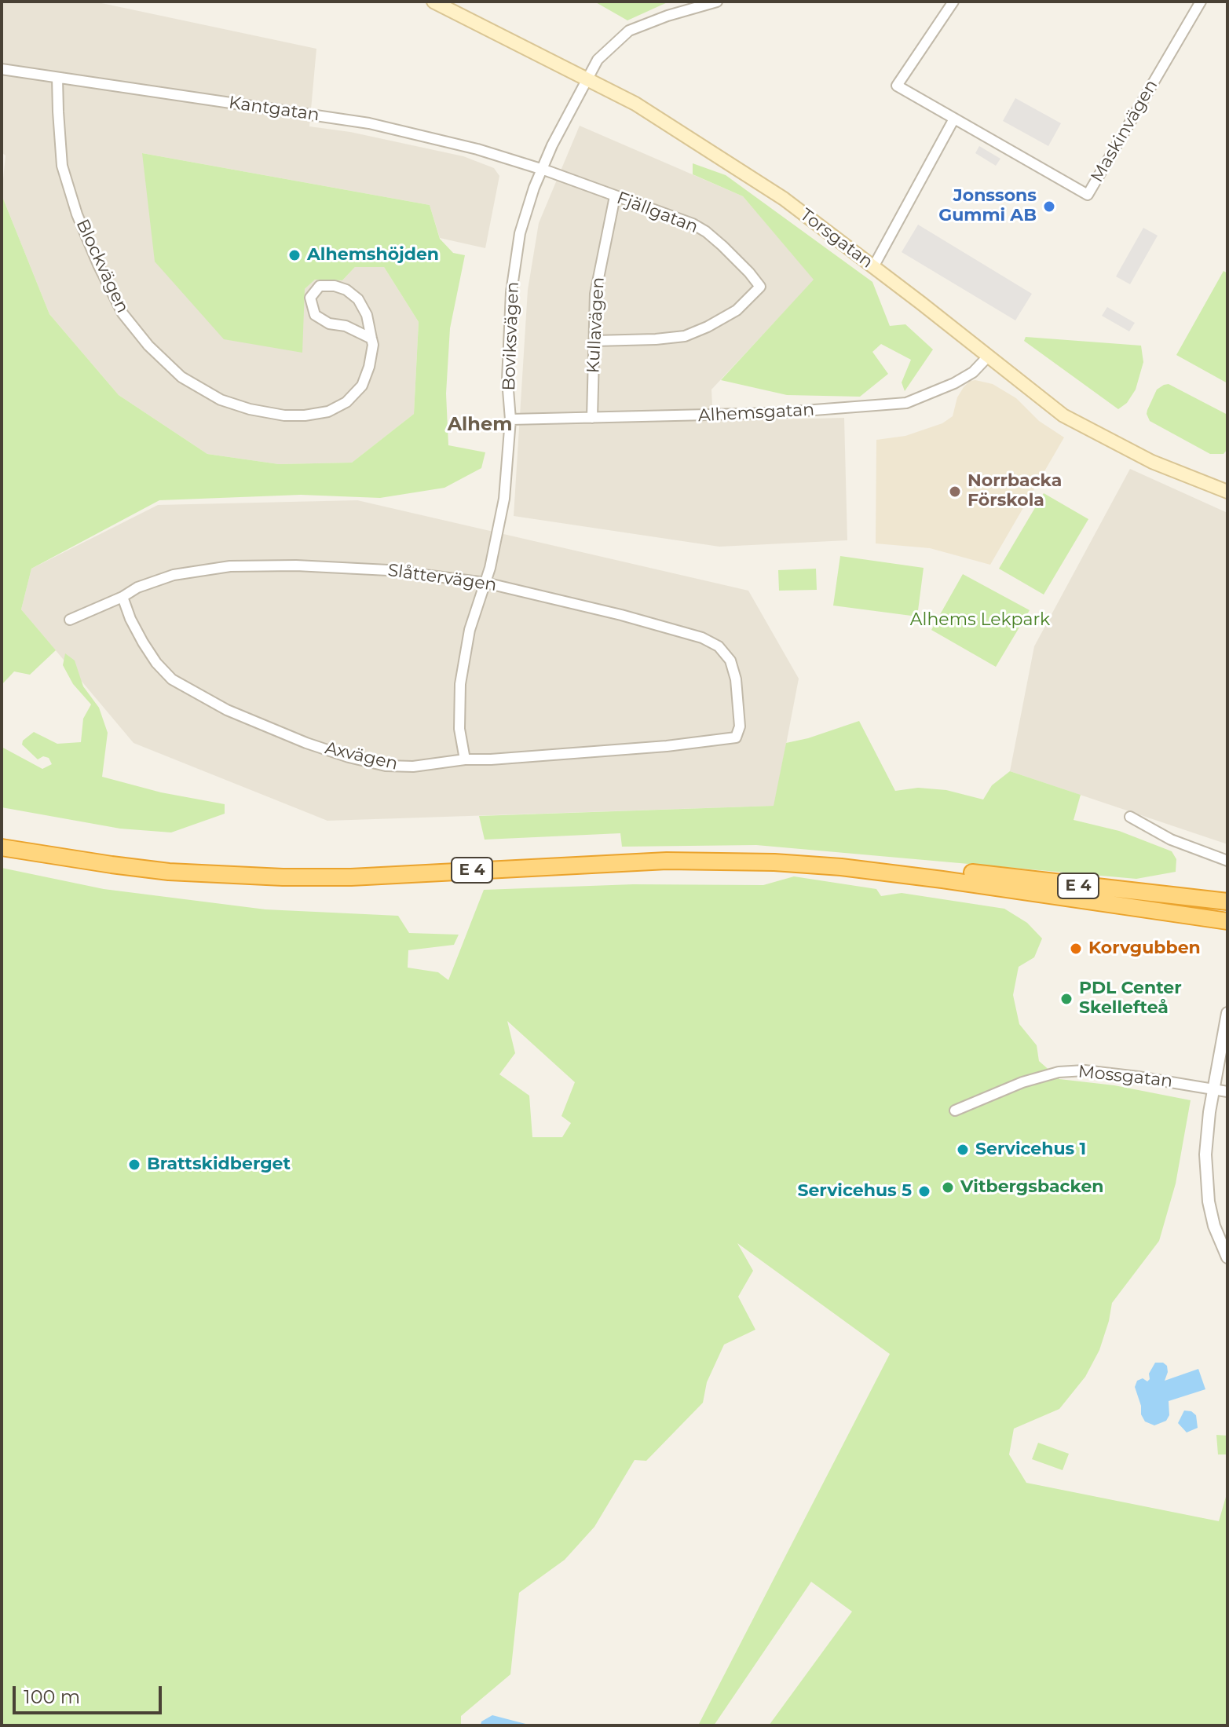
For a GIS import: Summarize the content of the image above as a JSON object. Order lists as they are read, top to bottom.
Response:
{
  "streets": {
    "highway": ["E 4"],
    "main road": ["Torsgatan"],
    "street": [
      "Kantgatan",
      "Maskinvägen",
      "Fjällgatan",
      "Blockvägen",
      "Kullavägen",
      "Boviksvägen",
      "Alhemsgatan",
      "Slåttervägen",
      "Axvägen",
      "Mossgatan"
    ]
  },
  "crossings": [
    ["Kantgatan", "Fjällgatan"],
    ["Kantgatan", "Blockvägen"],
    ["Kantgatan", "Boviksvägen"],
    ["Fjällgatan", "Kullavägen"],
    ["Fjällgatan", "Boviksvägen"],
    ["Torsgatan", "Boviksvägen"],
    ["Torsgatan", "Alhemsgatan"],
    ["Kullavägen", "Alhemsgatan"],
    ["Boviksvägen", "Alhemsgatan"],
    ["Boviksvägen", "Slåttervägen"],
    ["Boviksvägen", "Axvägen"],
    ["Slåttervägen", "Axvägen"]
  ],
  "districts": ["Alhem"],
  "parks": ["Alhems Lekpark"],
  "places": [
    "Jonssons Gummi AB",
    "Alhemshöjden",
    "Norrbacka Förskola",
    "Korvgubben",
    "PDL Center Skellefteå",
    "Servicehus 1",
    "Brattskidberget",
    "Vitbergsbacken",
    "Servicehus 5"
  ],
  "scale_bar": "100 m"
}
